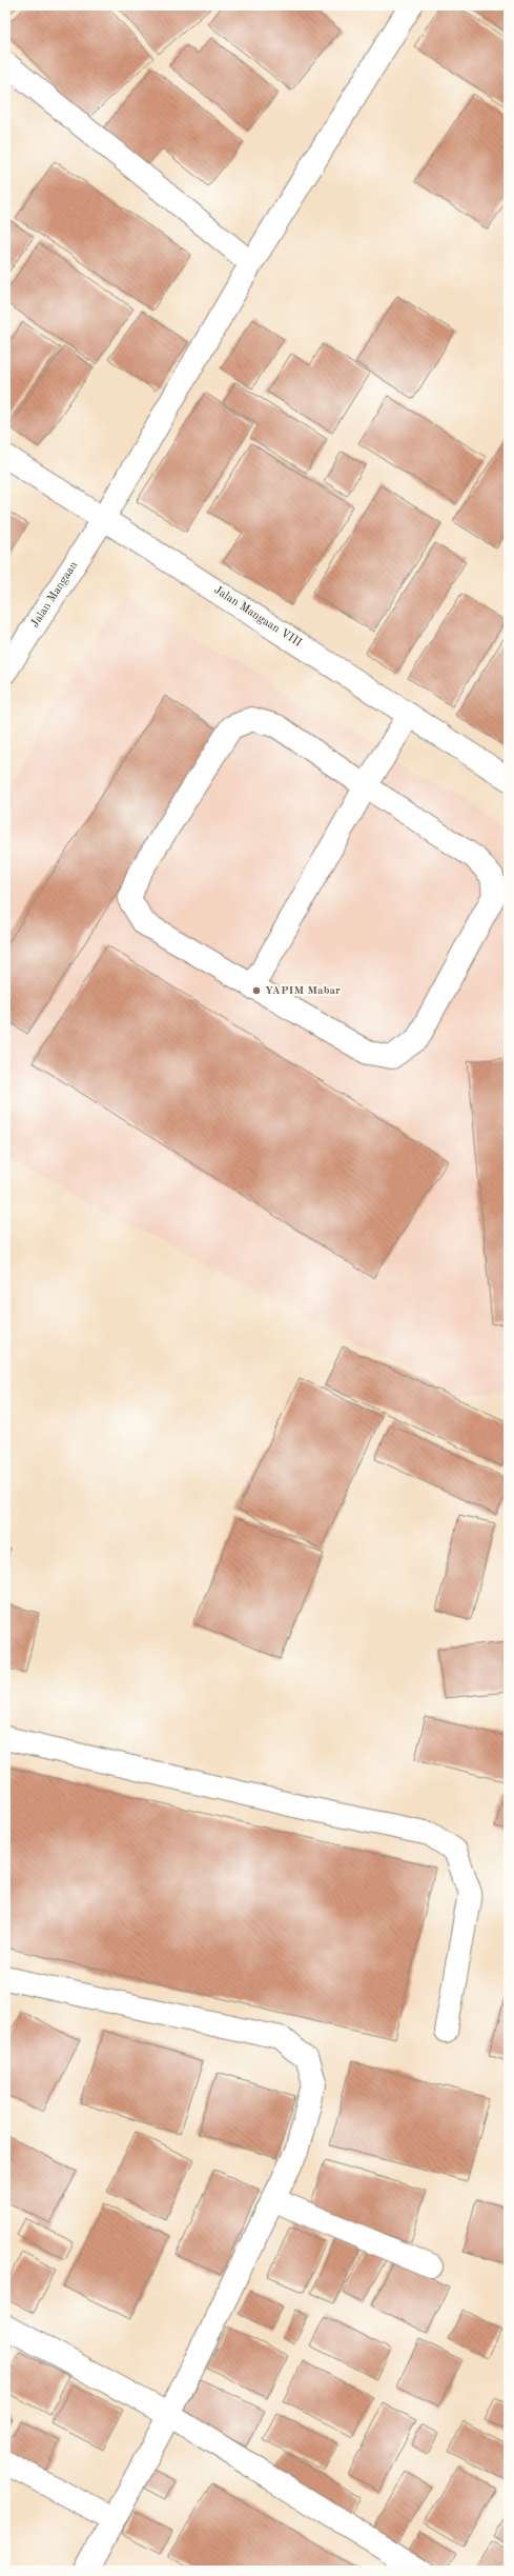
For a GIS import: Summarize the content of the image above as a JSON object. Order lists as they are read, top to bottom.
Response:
{
  "streets": {
    "street": ["Jalan Mangaan", "Jalan Mangaan VIII"]
  },
  "crossings": [
    ["Jalan Mangaan", "Jalan Mangaan VIII"]
  ],
  "places": ["YAPIM Mabar"]
}
